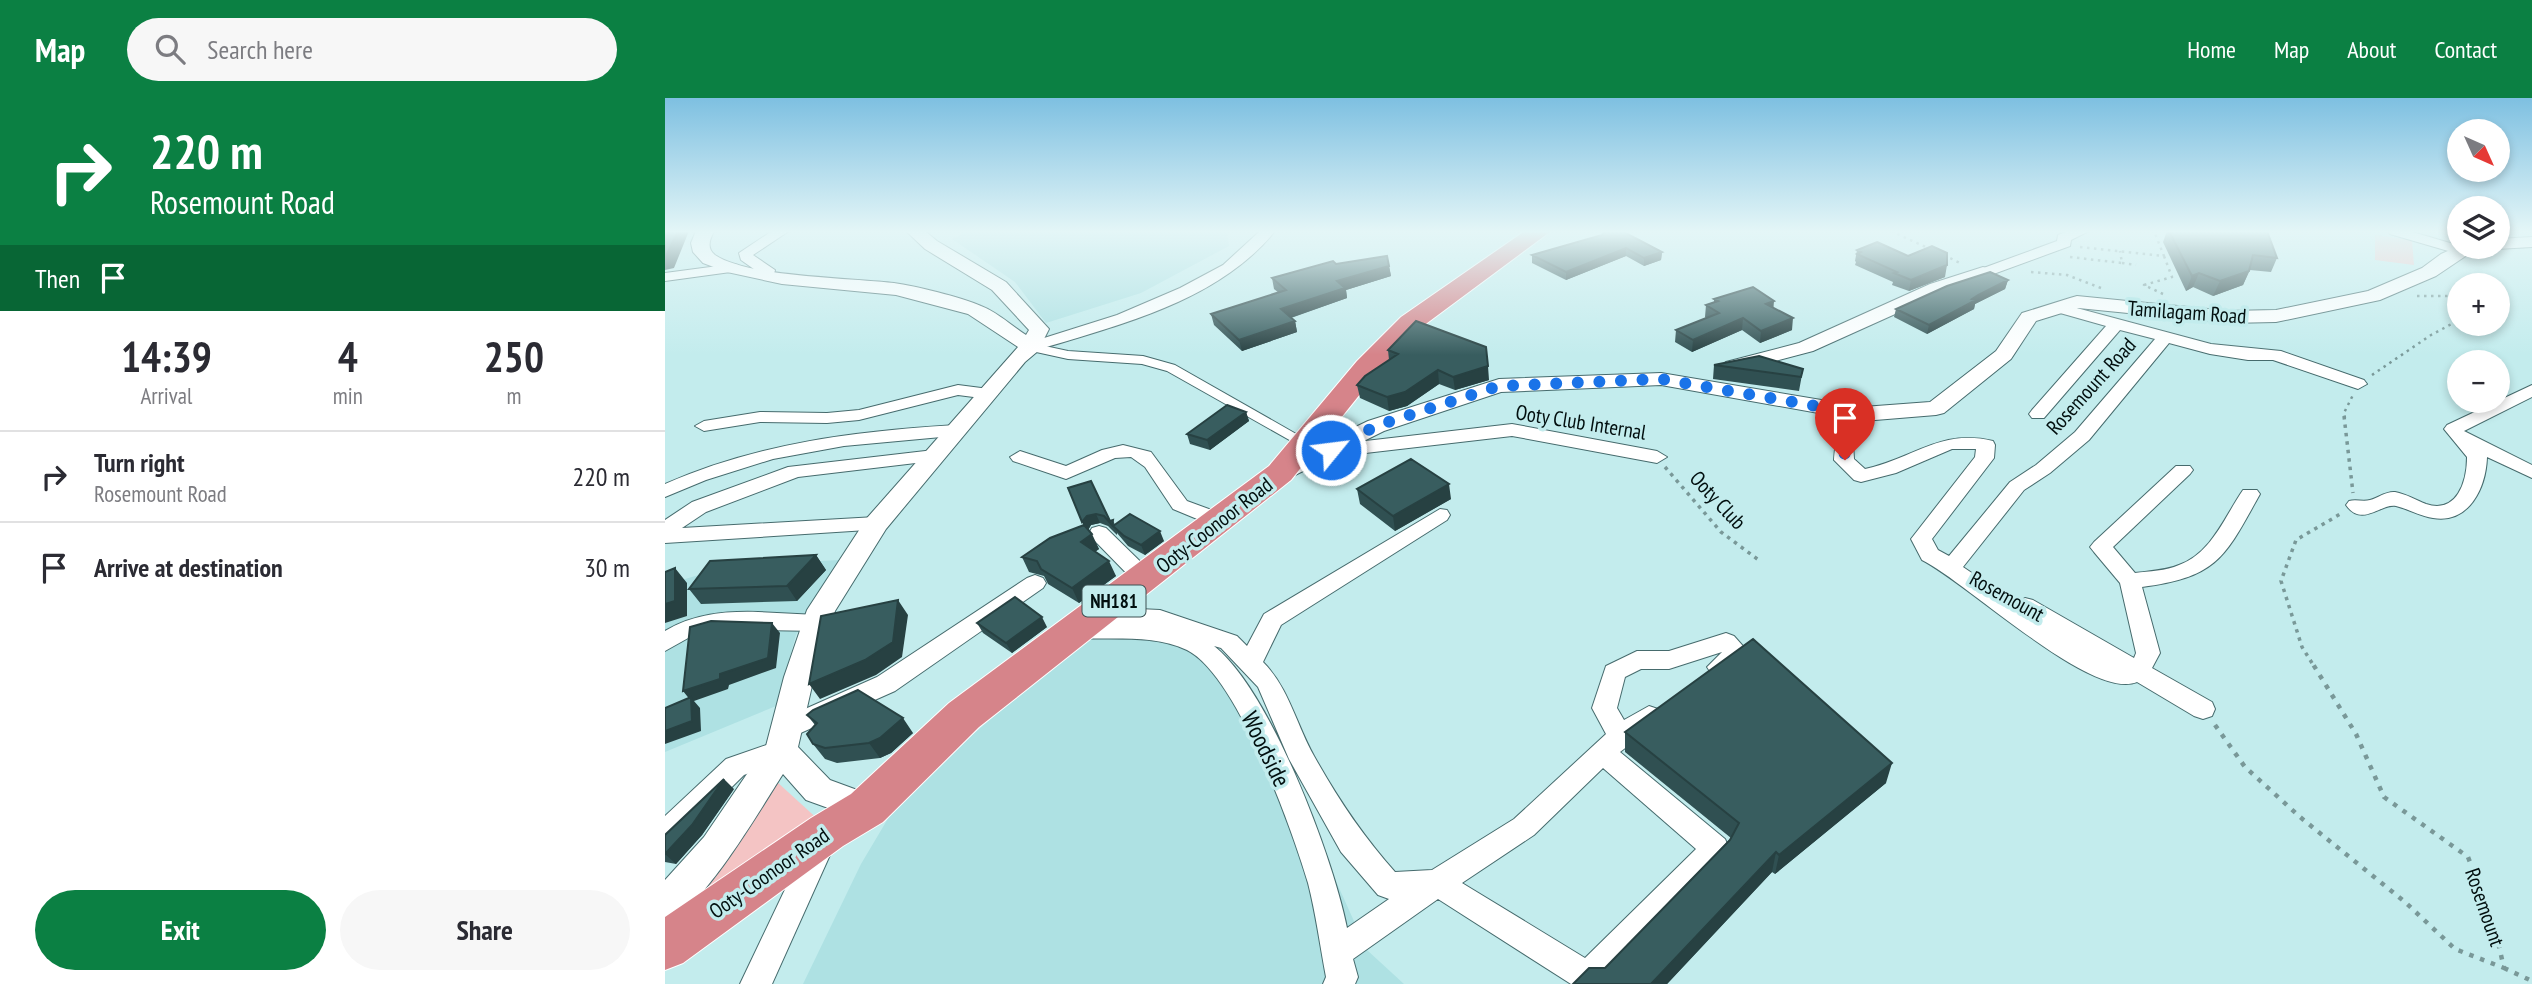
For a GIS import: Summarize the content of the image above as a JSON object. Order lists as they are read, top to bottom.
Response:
{
  "streets": {
    "highway": ["Ooty-Coonoor Road", "NH181"],
    "street": [
      "Tamilagam Road",
      "Rosemount Road",
      "Ooty Club Internal",
      "Rosemount",
      "Woodside"
    ],
    "path": ["Ooty Club"]
  },
  "crossings": [
    ["Tamilagam Road", "Ooty Club Internal"],
    ["Tamilagam Road", "Ooty-Coonoor Road"],
    ["Rosemount Road", "Rosemount"],
    ["Ooty Club Internal", "Ooty Club"],
    ["Ooty Club Internal", "Ooty-Coonoor Road"],
    ["Ooty-Coonoor Road", "Woodside"]
  ],
  "north": "bottom right",
  "page": {
    "header": "Map",
    "search": "Search here",
    "nav": [
      "Home",
      "Map",
      "About",
      "Contact"
    ],
    "turn": ["220 m", "Rosemount Road"],
    "map_buttons": ["+", "−"],
    "then": "Then",
    "eta": [
      "14:39",
      "Arrival",
      "4",
      "min",
      "250",
      "m"
    ],
    "list": [
      {
        "name": "Turn right",
        "note": "Rosemount Road",
        "value": "220 m"
      },
      {
        "name": "Arrive at destination",
        "value": "30 m"
      }
    ],
    "buttons": ["Exit", "Share"]
  }
}
